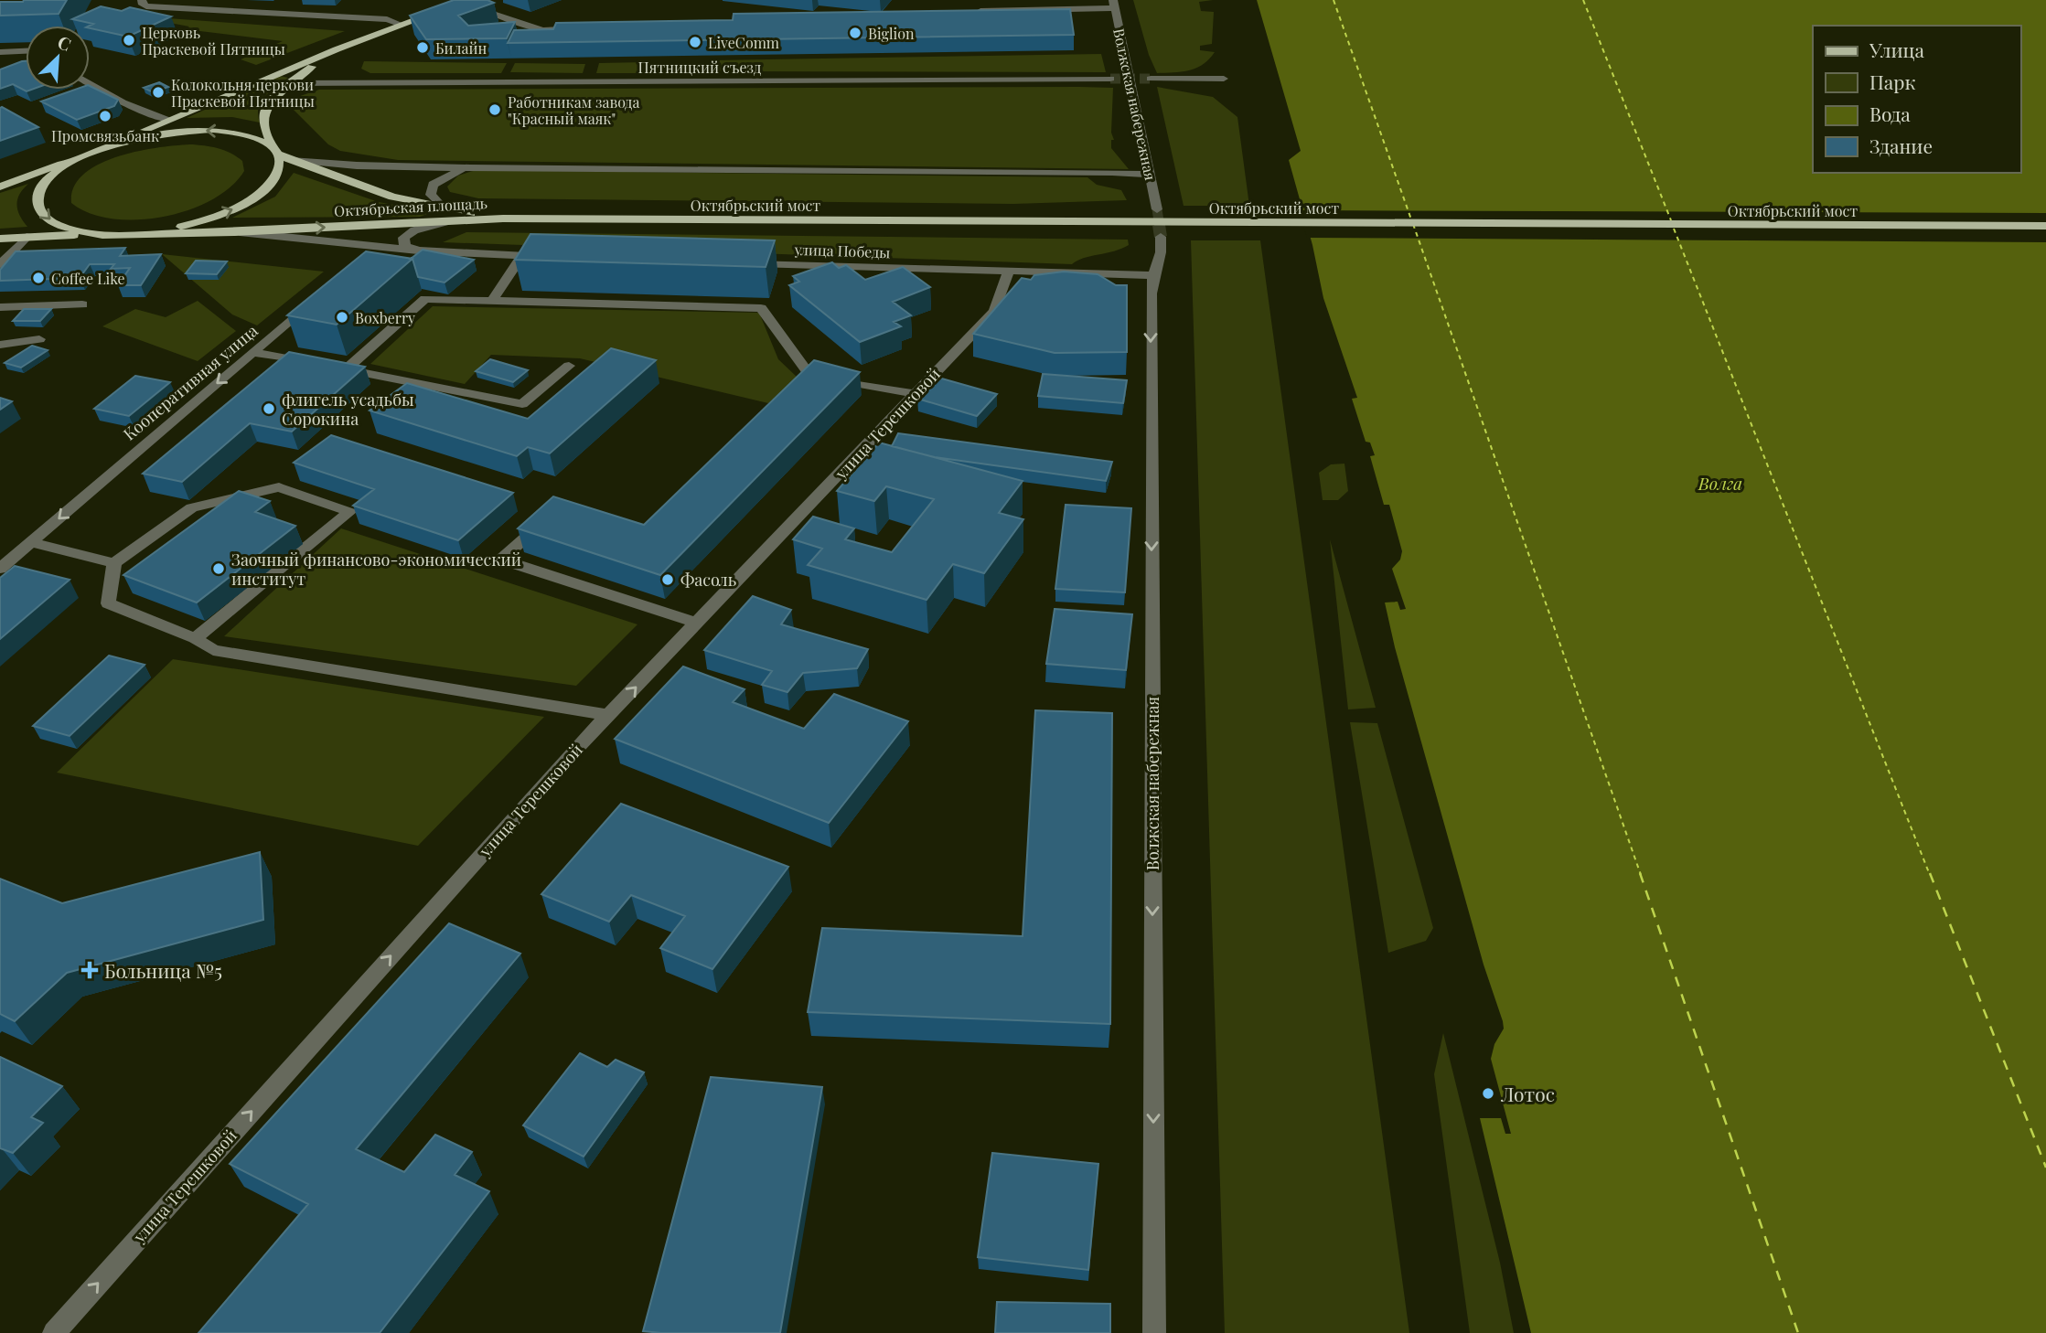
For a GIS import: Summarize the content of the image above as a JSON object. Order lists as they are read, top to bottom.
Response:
{
  "streets": {
    "main road": ["Октябрьский мост", "Октябрьская площадь"],
    "street": [
      "Пятницкий съезд",
      "Волжская набережная",
      "улица Победы",
      "Кооперативная улица",
      "улица Терешковой"
    ]
  },
  "crossings": [
    ["Пятницкий съезд", "Октябрьская площадь"],
    ["Волжская набережная", "улица Победы"],
    ["Октябрьский мост", "Октябрьская площадь"],
    ["улица Победы", "улица Терешковой"]
  ],
  "one_way": ["Волжская набережная", "Кооперативная улица", "улица Терешковой"],
  "water": ["Волга"],
  "places": {
    "other": [
      "Biglion",
      "Церковь Праскевой Пятницы",
      "LiveComm",
      "Билайн",
      "Колокольня церкови Праскевой Пятницы",
      "Работникам завода \"Красный маяк\"",
      "Промсвязьбанк",
      "Coffee Like",
      "Boxberry",
      "флигель усадьбы Сорокина",
      "Заочный финансово-экономический институт",
      "Фасоль",
      "Лотос"
    ],
    "health": ["Больница №5"]
  },
  "legend": [
    "Улица",
    "Парк",
    "Вода",
    "Здание"
  ],
  "north": "top right"
}
